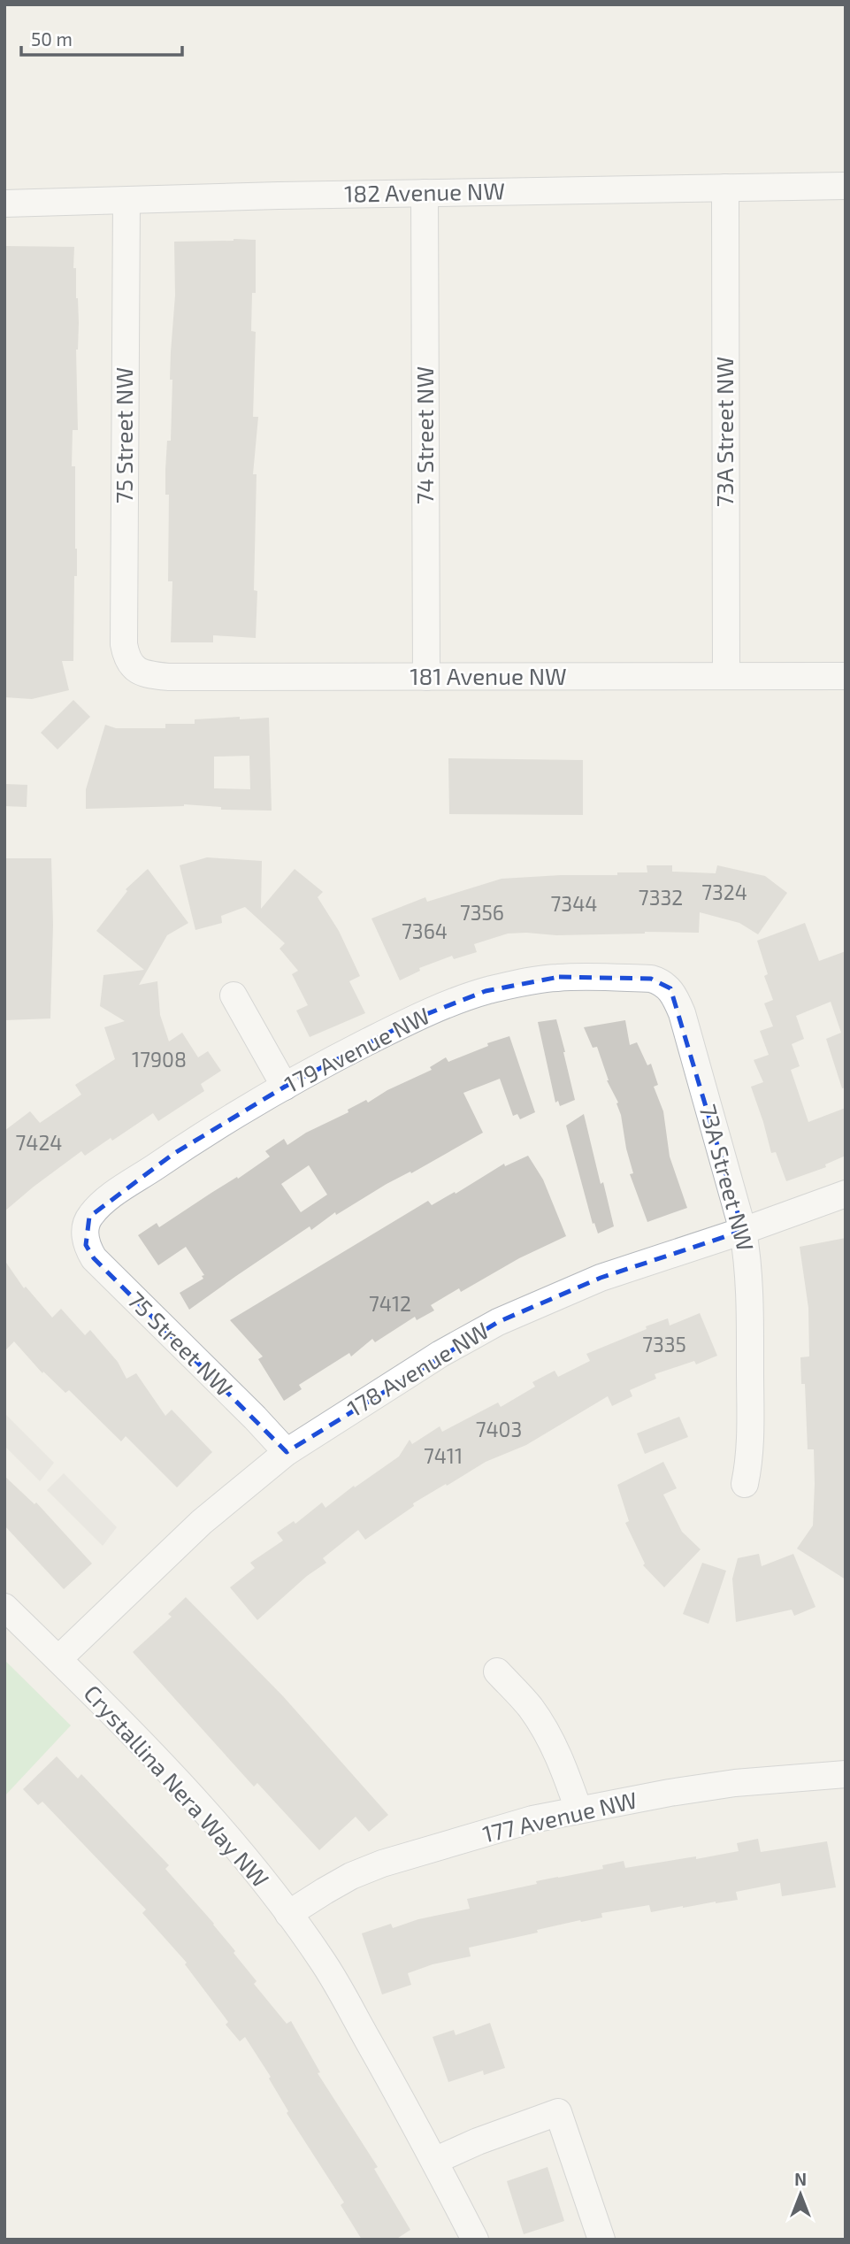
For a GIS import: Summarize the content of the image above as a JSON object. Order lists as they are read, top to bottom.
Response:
{
  "streets": {
    "street": [
      "182 Avenue NW",
      "73A Street NW",
      "75 Street NW",
      "74 Street NW",
      "181 Avenue NW",
      "179 Avenue NW",
      "178 Avenue NW",
      "Crystallina Nera Way NW",
      "177 Avenue NW"
    ]
  },
  "crossings": [
    ["182 Avenue NW", "73A Street NW"],
    ["182 Avenue NW", "75 Street NW"],
    ["182 Avenue NW", "74 Street NW"],
    ["73A Street NW", "181 Avenue NW"],
    ["73A Street NW", "179 Avenue NW"],
    ["73A Street NW", "178 Avenue NW"],
    ["75 Street NW", "181 Avenue NW"],
    ["75 Street NW", "179 Avenue NW"],
    ["75 Street NW", "178 Avenue NW"],
    ["74 Street NW", "181 Avenue NW"],
    ["178 Avenue NW", "Crystallina Nera Way NW"],
    ["Crystallina Nera Way NW", "177 Avenue NW"]
  ],
  "house_numbers": [
    "7324",
    "7332",
    "7344",
    "7356",
    "7364",
    "17908",
    "7424",
    "7412",
    "7335",
    "7403",
    "7411"
  ],
  "scale_bar": "50 m",
  "north": "top"
}
